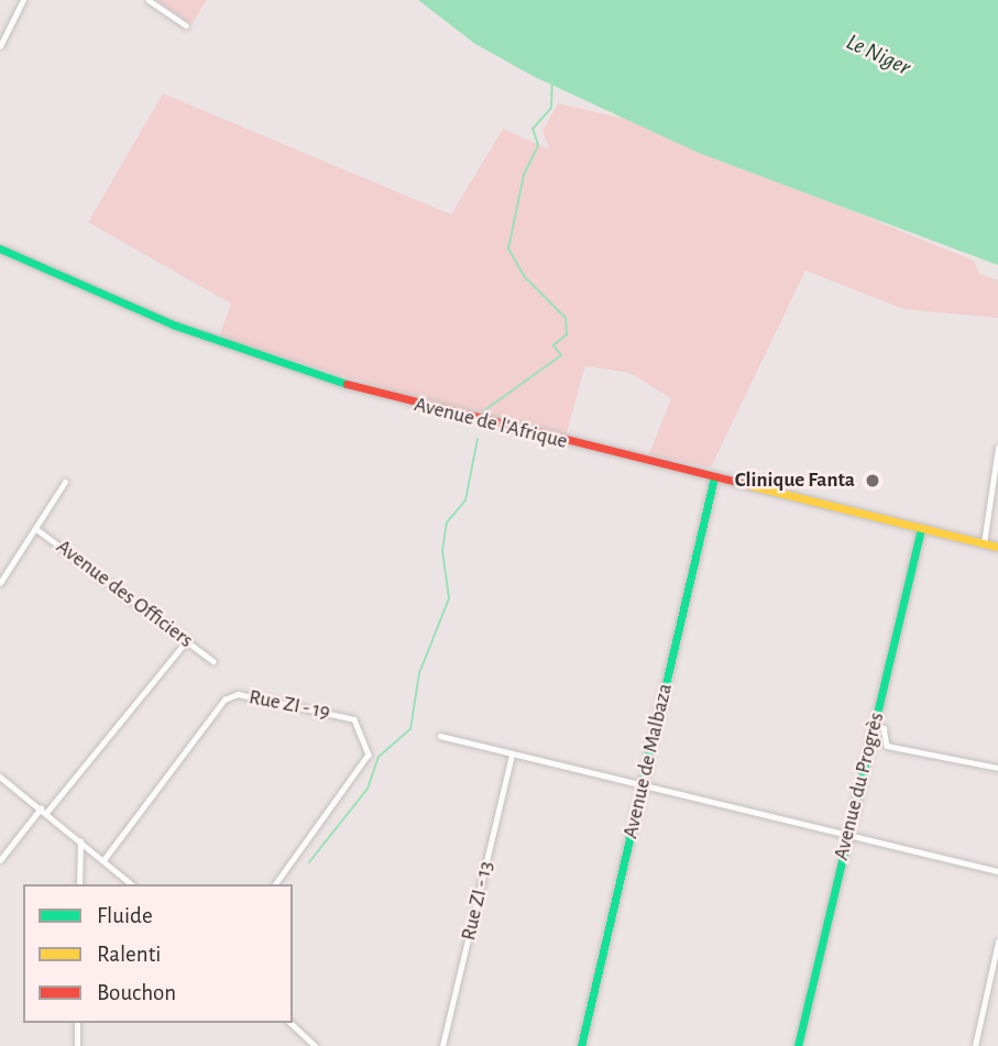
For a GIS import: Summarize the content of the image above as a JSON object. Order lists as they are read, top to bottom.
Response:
{
  "streets": {
    "street": [
      "Avenue de l'Afrique",
      "Avenue des Officiers",
      "Rue ZI - 19",
      "Avenue de Malbaza",
      "Avenue du Progrès",
      "Rue ZI - 13"
    ]
  },
  "crossings": [
    ["Avenue de l'Afrique", "Avenue de Malbaza"],
    ["Avenue de l'Afrique", "Avenue du Progrès"]
  ],
  "water": ["Le Niger"],
  "places": ["Clinique Fanta"],
  "legend": ["Fluide", "Ralenti", "Bouchon"]
}
